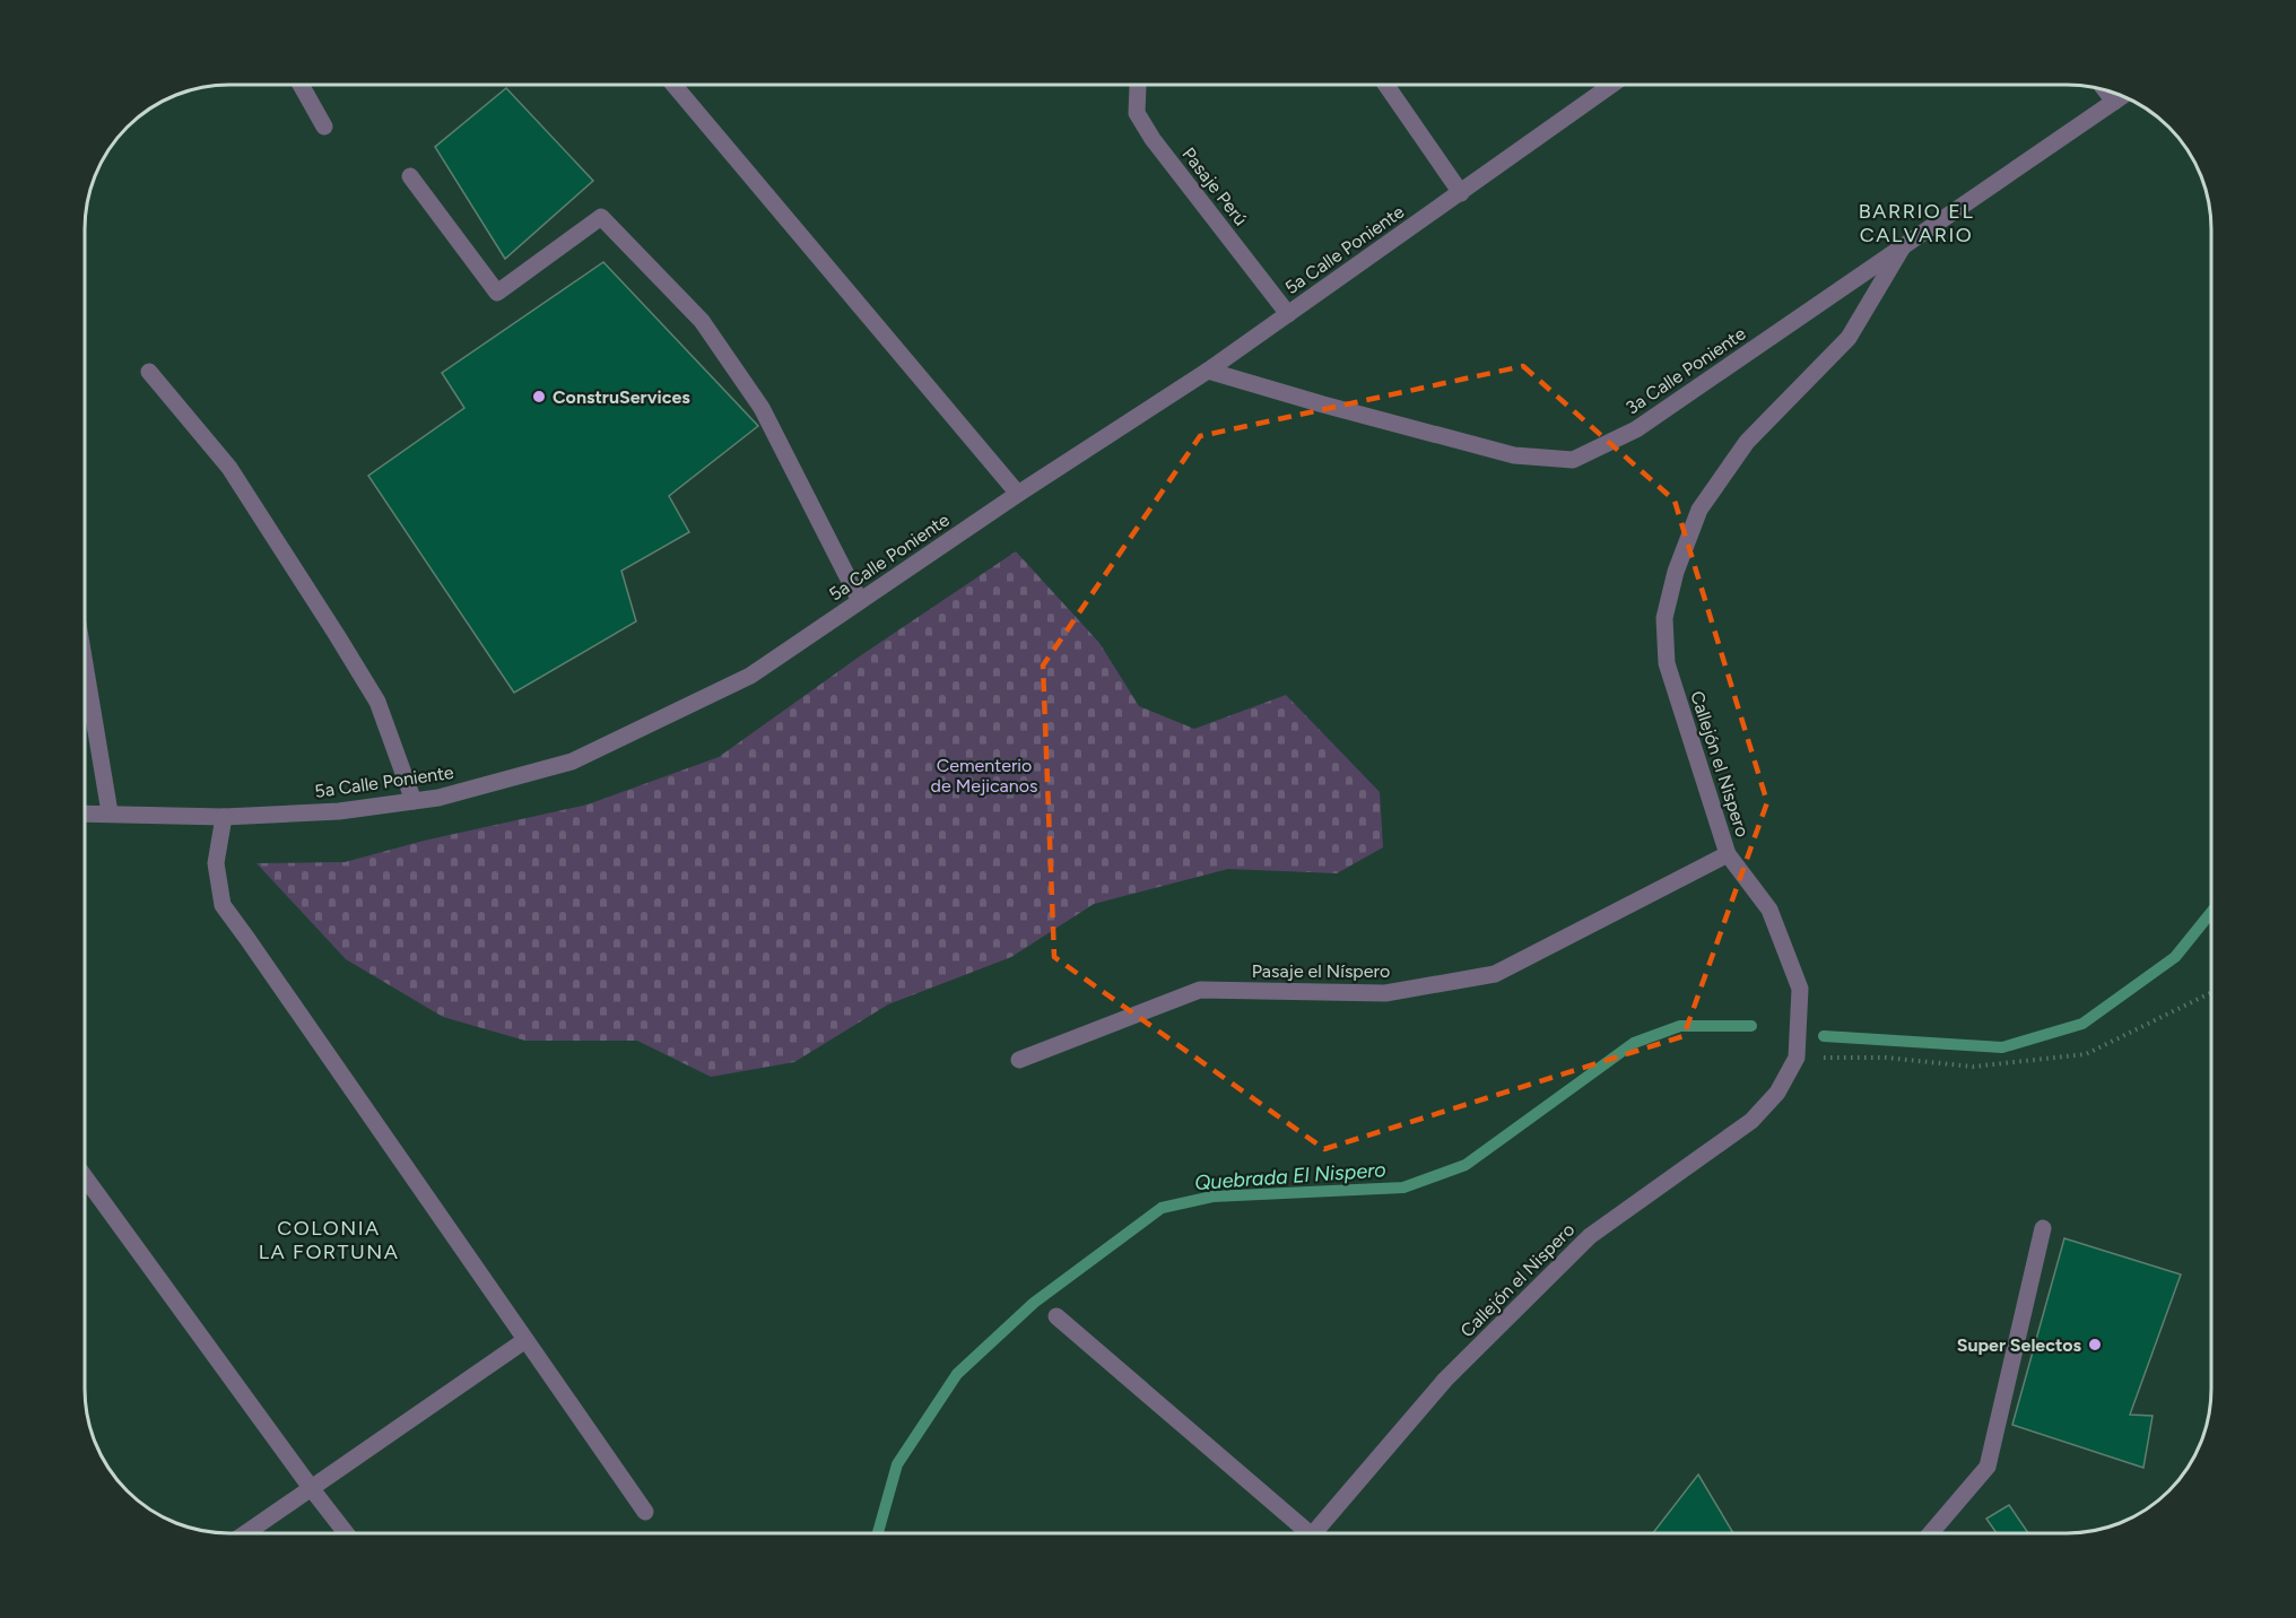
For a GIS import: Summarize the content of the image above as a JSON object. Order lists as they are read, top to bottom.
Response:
{
  "streets": {
    "street": [
      "Pasaje Perú",
      "5a Calle Poniente",
      "3a Calle Poniente",
      "Callejón el Nispero",
      "Pasaje el Níspero"
    ]
  },
  "crossings": [
    ["Pasaje Perú", "5a Calle Poniente"],
    ["5a Calle Poniente", "3a Calle Poniente"],
    ["3a Calle Poniente", "Callejón el Nispero"],
    ["Callejón el Nispero", "Pasaje el Níspero"]
  ],
  "districts": ["BARRIO EL CALVARIO", "COLONIA LA FORTUNA"],
  "water": ["Quebrada El Nispero"],
  "parks": ["Cementerio de Mejicanos"],
  "places": ["ConstruServices", "Super Selectos"]
}
